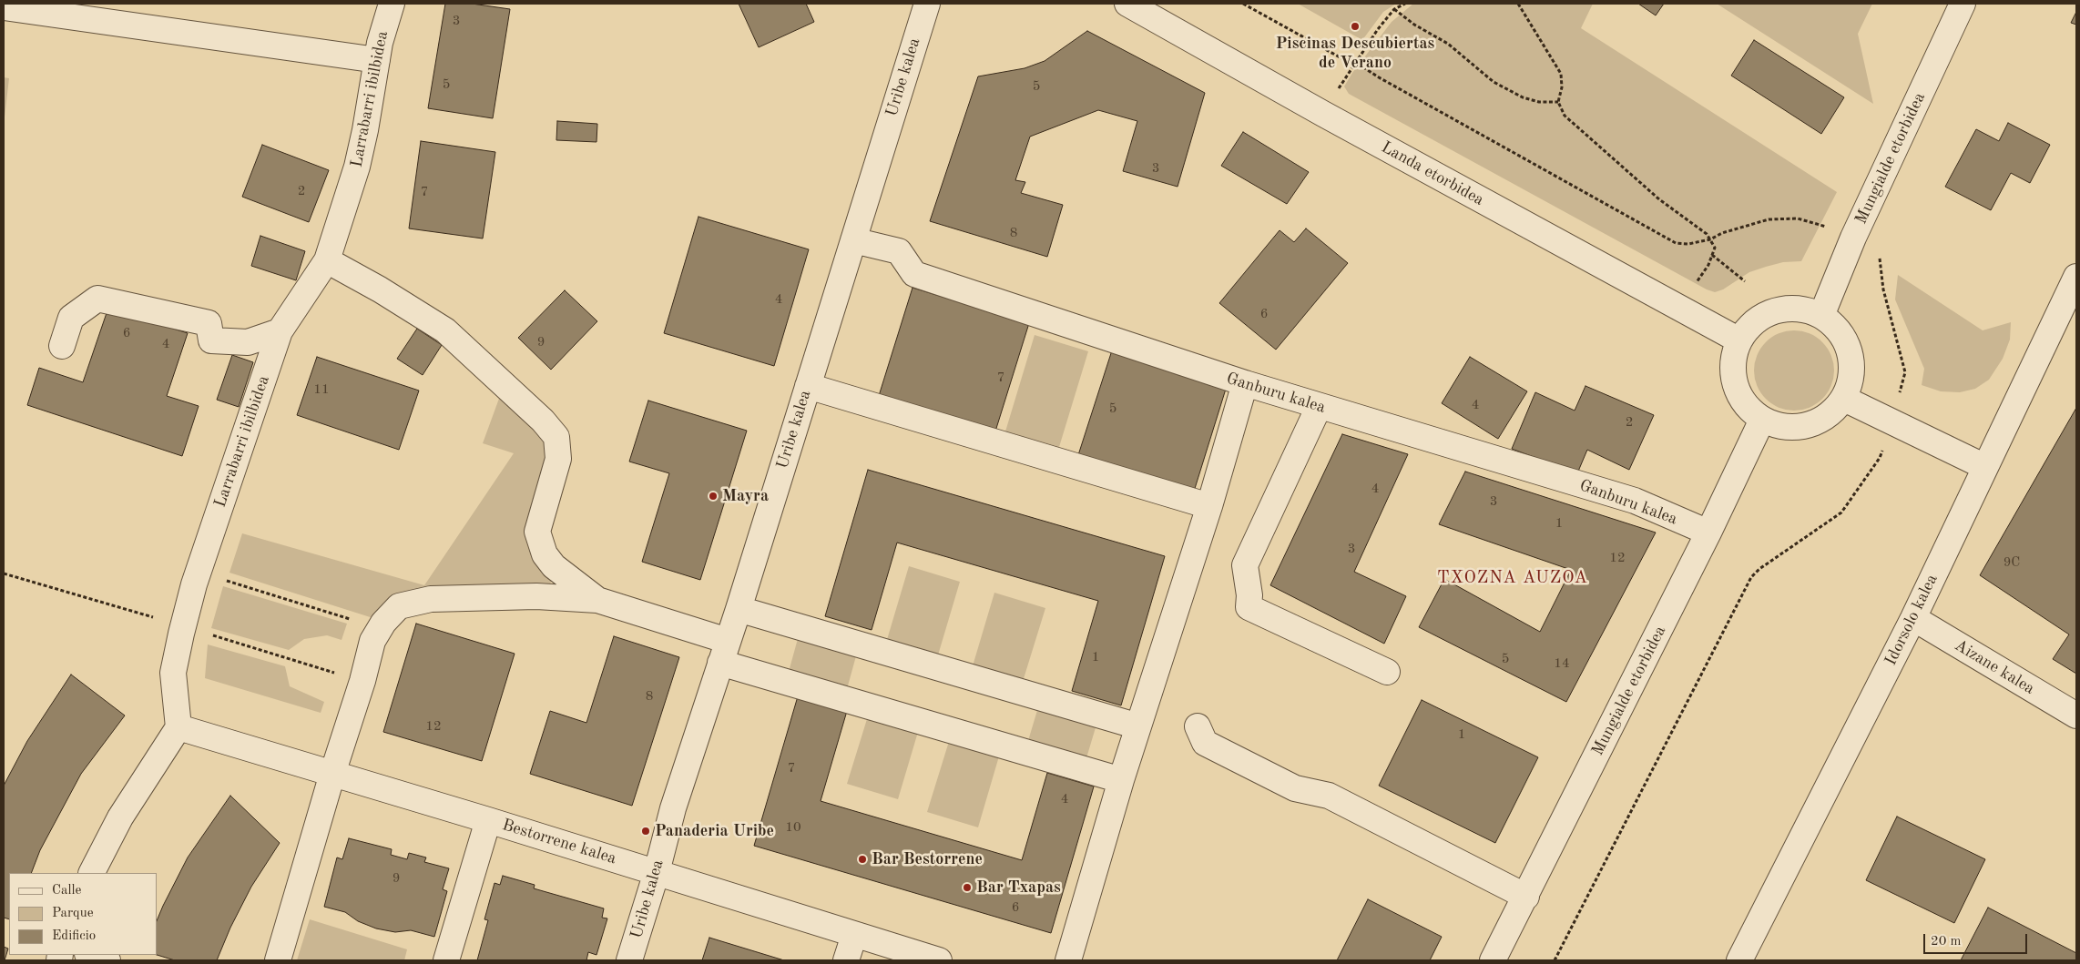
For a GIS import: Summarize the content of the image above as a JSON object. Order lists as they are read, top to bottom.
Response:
{
  "streets": {
    "street": [
      "Uribe kalea",
      "Larrabarri ibilbidea",
      "Mungialde etorbidea",
      "Landa etorbidea",
      "Ganburu kalea",
      "Idorsolo kalea",
      "Aizane kalea",
      "Bestorrene kalea"
    ]
  },
  "crossings": [
    ["Uribe kalea", "Ganburu kalea"],
    ["Uribe kalea", "Bestorrene kalea"],
    ["Larrabarri ibilbidea", "Bestorrene kalea"],
    ["Mungialde etorbidea", "Landa etorbidea"],
    ["Mungialde etorbidea", "Ganburu kalea"],
    ["Idorsolo kalea", "Aizane kalea"]
  ],
  "districts": ["TXOZNA AUZOA"],
  "places": [
    "Piscinas Descubiertas de Verano",
    "Mayra",
    "Panaderia Uribe",
    "Bar Bestorrene",
    "Bar Txapas"
  ],
  "house_numbers": [
    "3",
    "5",
    "5",
    "3",
    "2",
    "7",
    "8",
    "4",
    "6",
    "6",
    "9",
    "4",
    "7",
    "11",
    "4",
    "5",
    "2",
    "4",
    "3",
    "1",
    "3",
    "12",
    "9C",
    "1",
    "5",
    "14",
    "8",
    "12",
    "1",
    "7",
    "4",
    "10",
    "9",
    "6"
  ],
  "legend": ["Calle", "Parque", "Edificio"],
  "scale_bar": "20 m"
}
